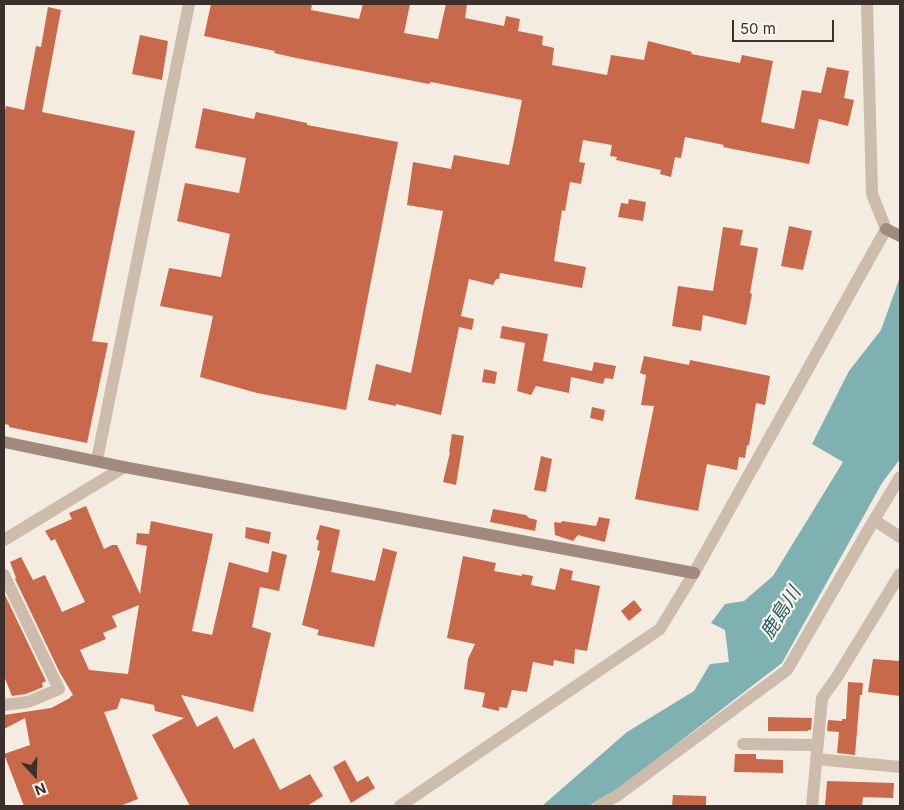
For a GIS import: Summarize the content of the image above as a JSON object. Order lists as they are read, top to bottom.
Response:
{
  "water": ["鹿島川"],
  "scale_bar": "50 m",
  "north": "bottom"
}
